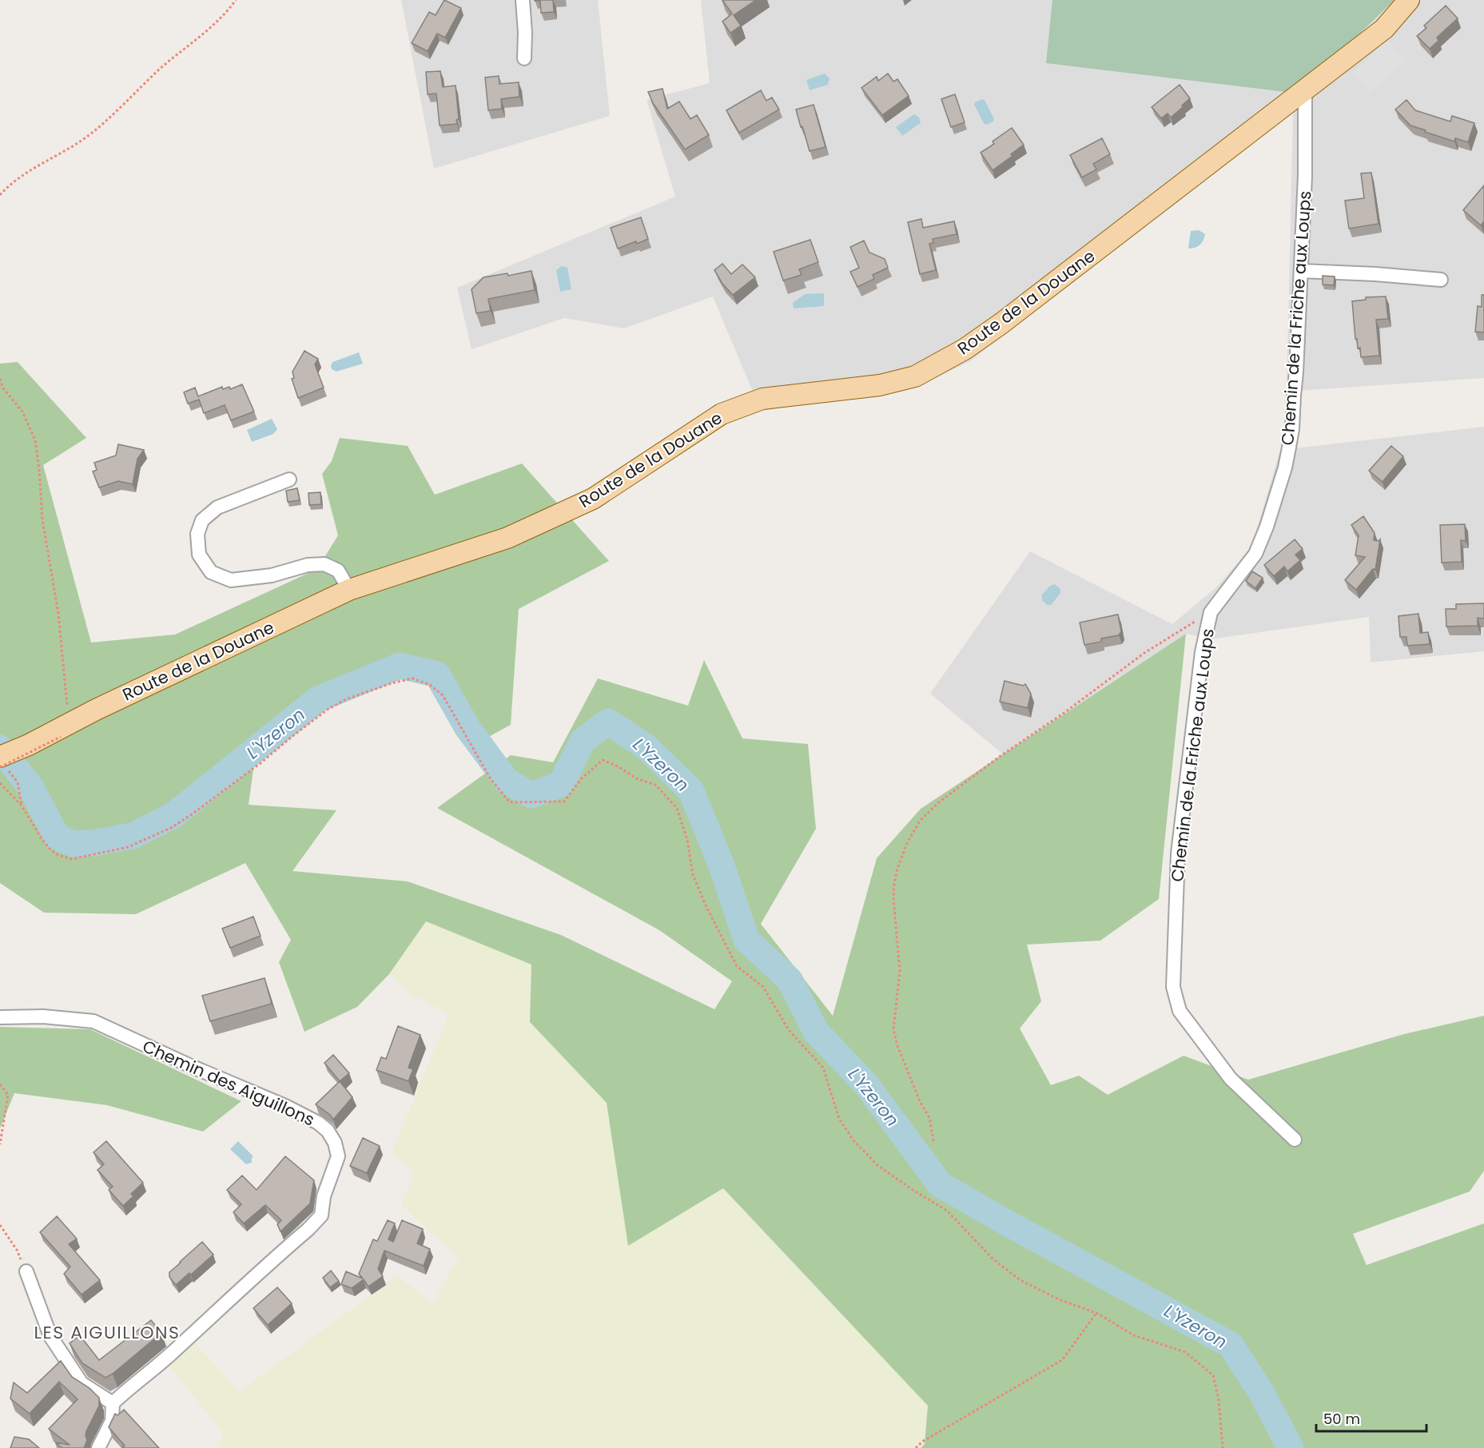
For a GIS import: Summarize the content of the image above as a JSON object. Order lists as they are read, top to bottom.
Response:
{
  "streets": {
    "main road": ["Route de la Douane"],
    "street": ["Chemin de la Friche aux Loups", "Chemin des Aiguillons"]
  },
  "crossings": [
    ["Route de la Douane", "Chemin de la Friche aux Loups"]
  ],
  "districts": ["LES AIGUILLONS"],
  "water": ["L'Yzeron"],
  "scale_bar": "50 m"
}
